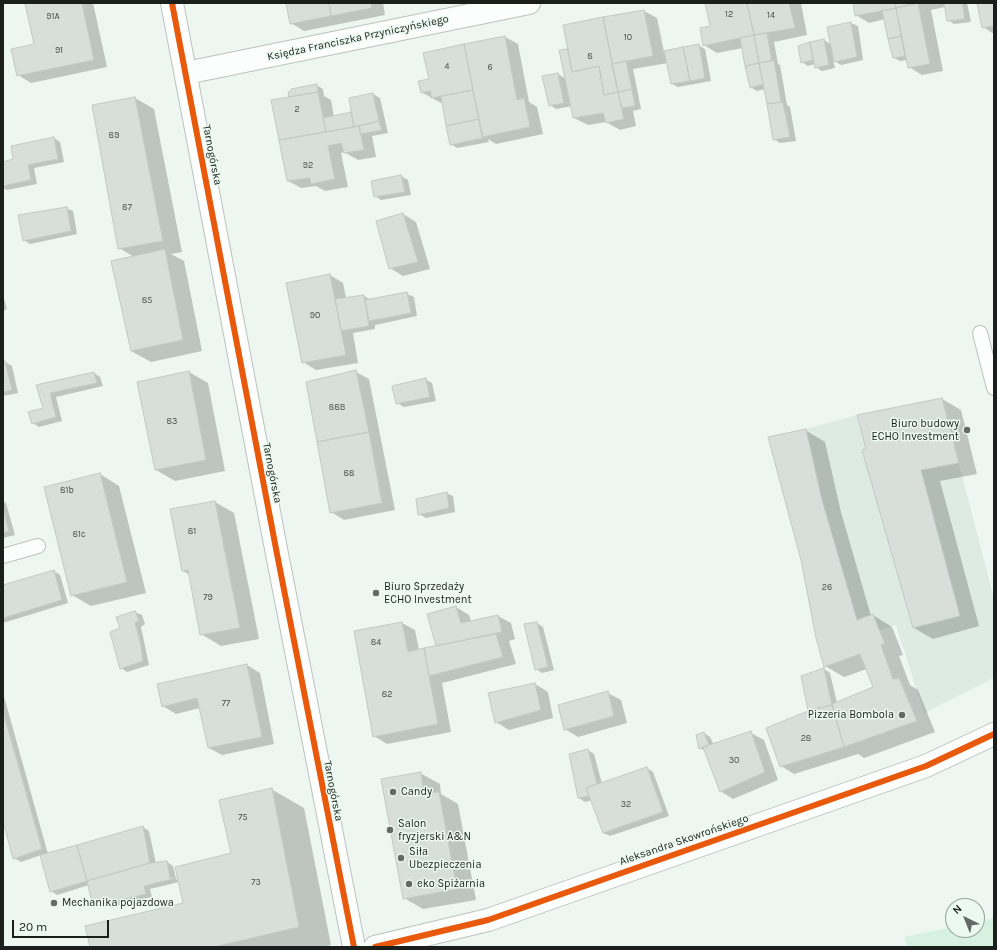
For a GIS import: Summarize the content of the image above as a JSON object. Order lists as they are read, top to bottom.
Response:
{
  "streets": {
    "street": ["Księdza Franciszka Przyniczyńskiego", "Tarnogórska", "Aleksandra Skowrońskiego"]
  },
  "crossings": [
    ["Księdza Franciszka Przyniczyńskiego", "Tarnogórska"]
  ],
  "places": [
    "Biuro budowy ECHO Investment",
    "Biuro Sprzedaży ECHO Investment",
    "Pizzeria Bombola",
    "Candy",
    "Salon fryzjerski A&N",
    "Siła Ubezpieczenia",
    "eko Spiżarnia",
    "Mechanika pojazdowa"
  ],
  "house_numbers": [
    "12",
    "14",
    "91A",
    "10",
    "91",
    "8",
    "4",
    "6",
    "2",
    "89",
    "92",
    "87",
    "85",
    "90",
    "88B",
    "83",
    "88",
    "81b",
    "81",
    "81c",
    "26",
    "79",
    "84",
    "82",
    "77",
    "28",
    "30",
    "32",
    "75",
    "73"
  ],
  "scale_bar": "20 m",
  "north": "top left"
}
